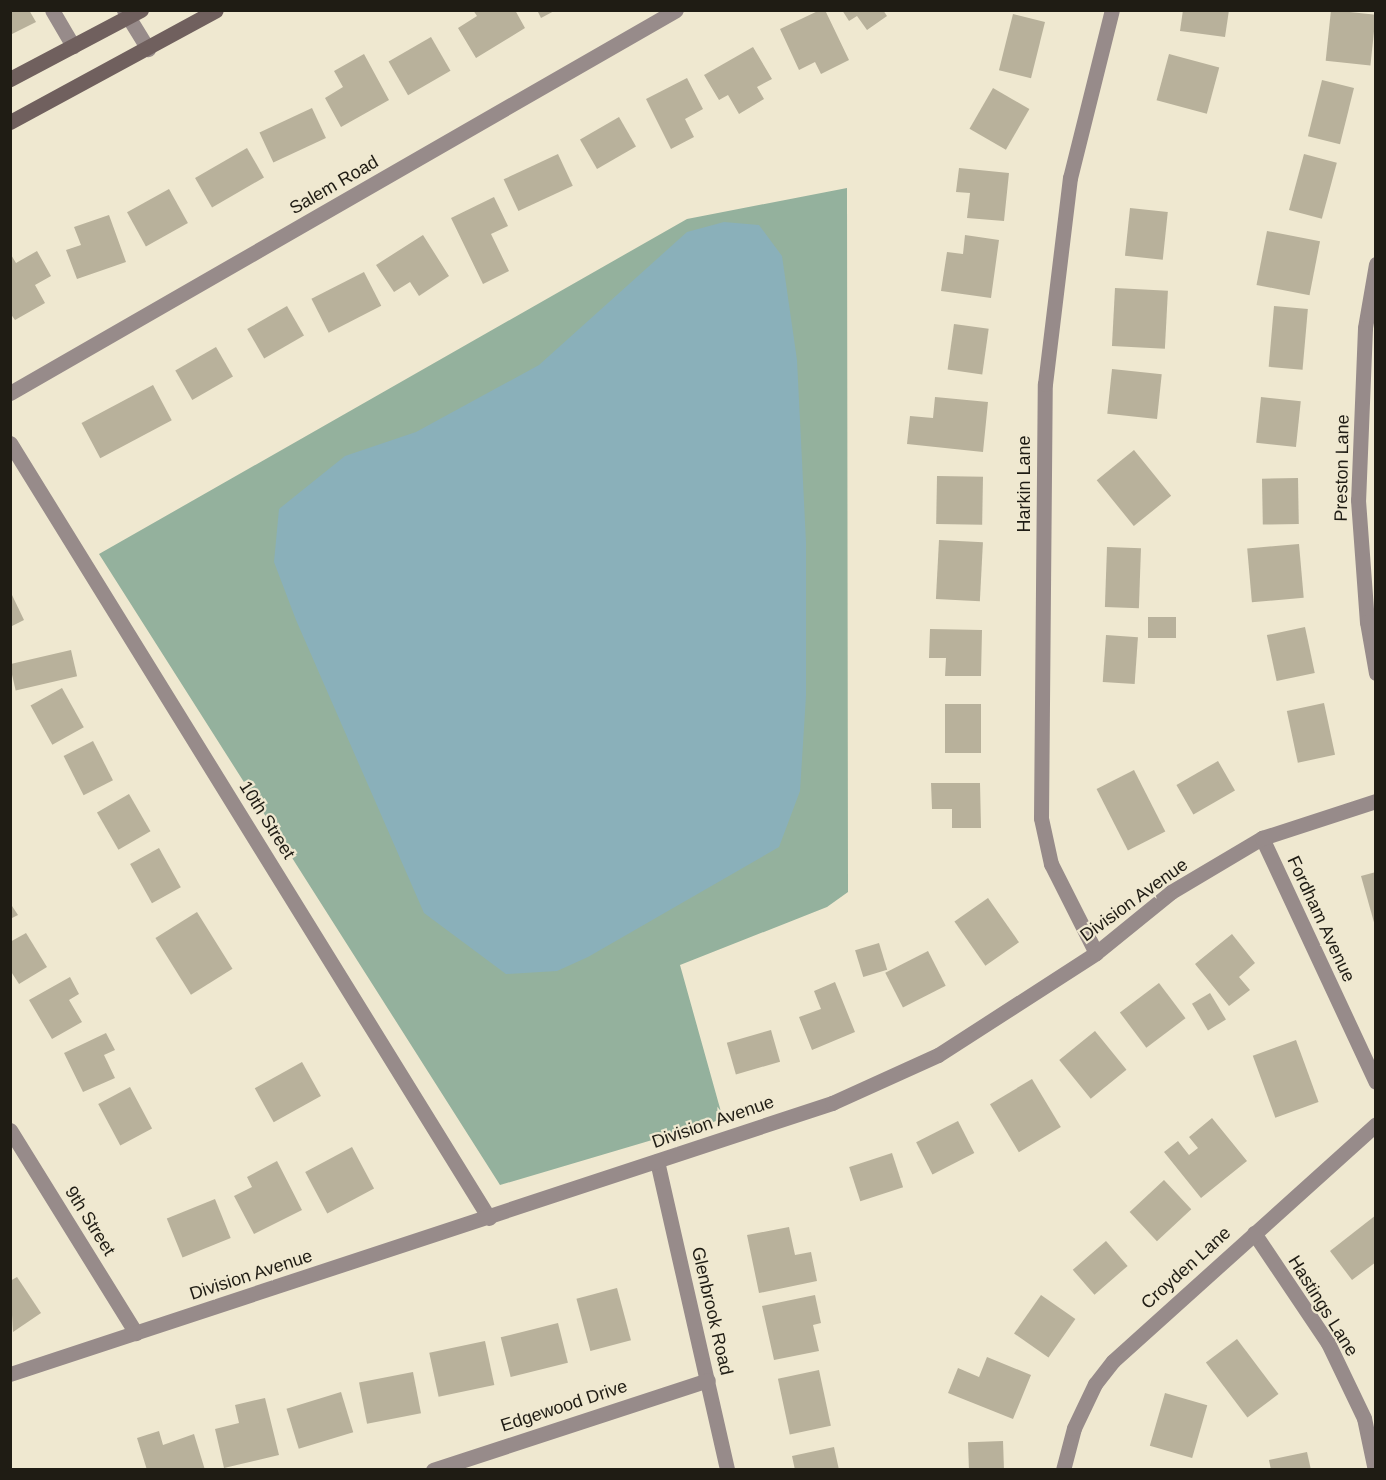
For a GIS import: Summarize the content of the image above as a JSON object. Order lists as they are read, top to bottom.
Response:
{
  "streets": {
    "street": [
      "Salem Road",
      "Preston Lane",
      "Harkin Lane",
      "10th Street",
      "Division Avenue",
      "Fordham Avenue",
      "9th Street",
      "Croyden Lane",
      "Hastings Lane",
      "Glenbrook Road",
      "Edgewood Drive"
    ]
  },
  "crossings": [
    ["Harkin Lane", "Division Avenue"],
    ["10th Street", "Division Avenue"],
    ["Division Avenue", "Fordham Avenue"],
    ["Division Avenue", "9th Street"],
    ["Division Avenue", "Glenbrook Road"],
    ["Croyden Lane", "Hastings Lane"],
    ["Glenbrook Road", "Edgewood Drive"]
  ]
}
